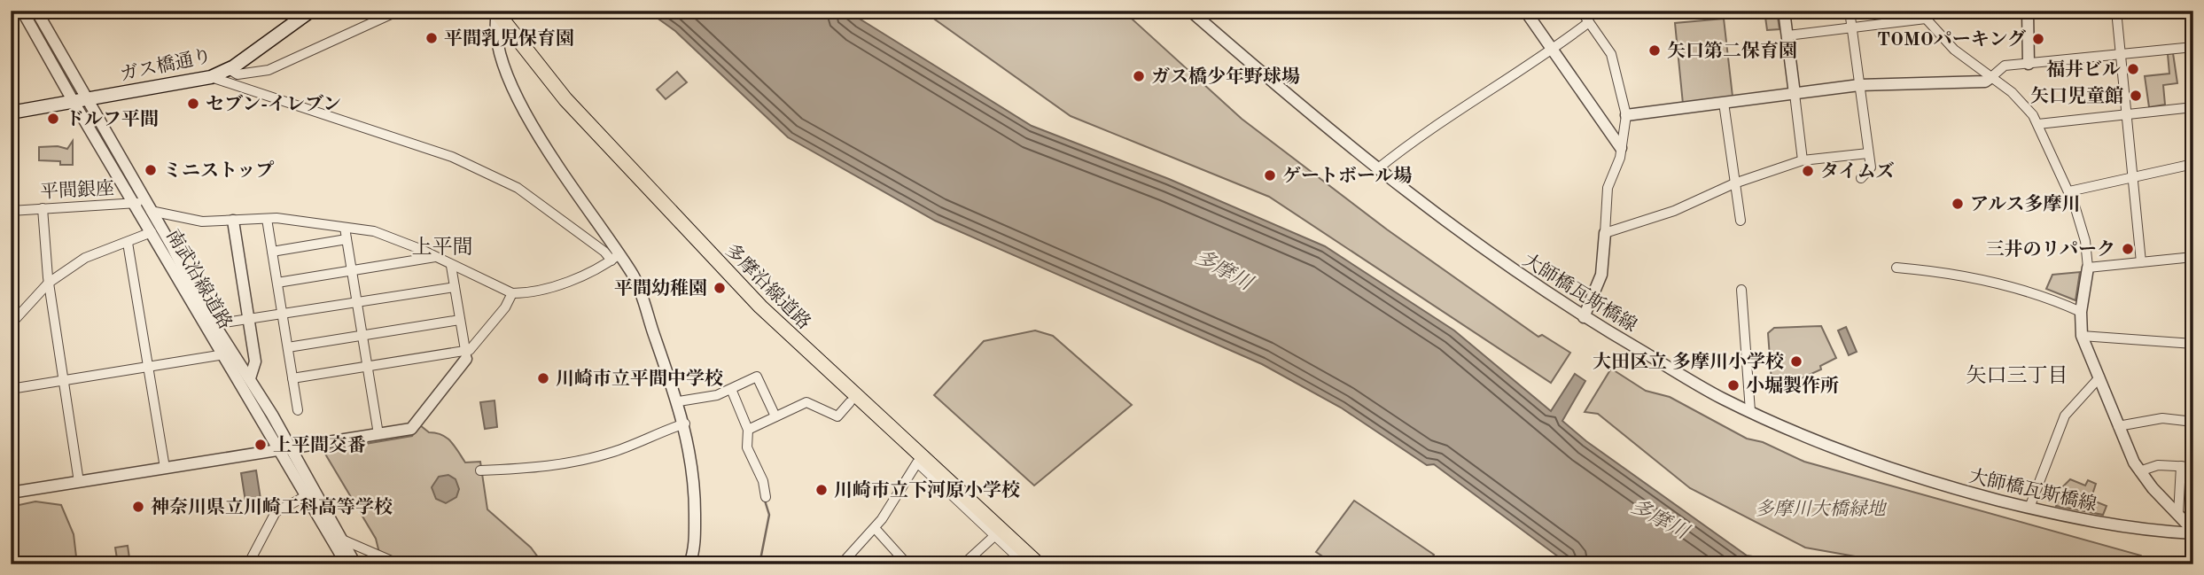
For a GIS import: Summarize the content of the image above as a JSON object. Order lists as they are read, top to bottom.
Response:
{
  "streets": {
    "main road": ["ガス橋通り", "多摩沿線道路"],
    "street": ["平間銀座", "南武沿線道路", "大師橋瓦斯橋線"]
  },
  "crossings": [
    ["ガス橋通り", "南武沿線道路"],
    ["平間銀座", "南武沿線道路"]
  ],
  "districts": ["上平間", "矢口三丁目"],
  "water": ["多摩川"],
  "parks": ["多摩川大橋緑地"],
  "places": [
    "平間乳児保育園",
    "TOMOパーキング",
    "矢口第二保育園",
    "福井ビル",
    "ガス橋少年野球場",
    "矢口児童館",
    "セブン-イレブン",
    "ドルフ平間",
    "ミニストップ",
    "タイムズ",
    "ゲートボール場",
    "アルス多摩川",
    "三井のリパーク",
    "平間幼稚園",
    "大田区立 多摩川小学校",
    "川崎市立平間中学校",
    "小堀製作所",
    "上平間交番",
    "川崎市立下河原小学校",
    "神奈川県立川崎工科高等学校"
  ]
}
